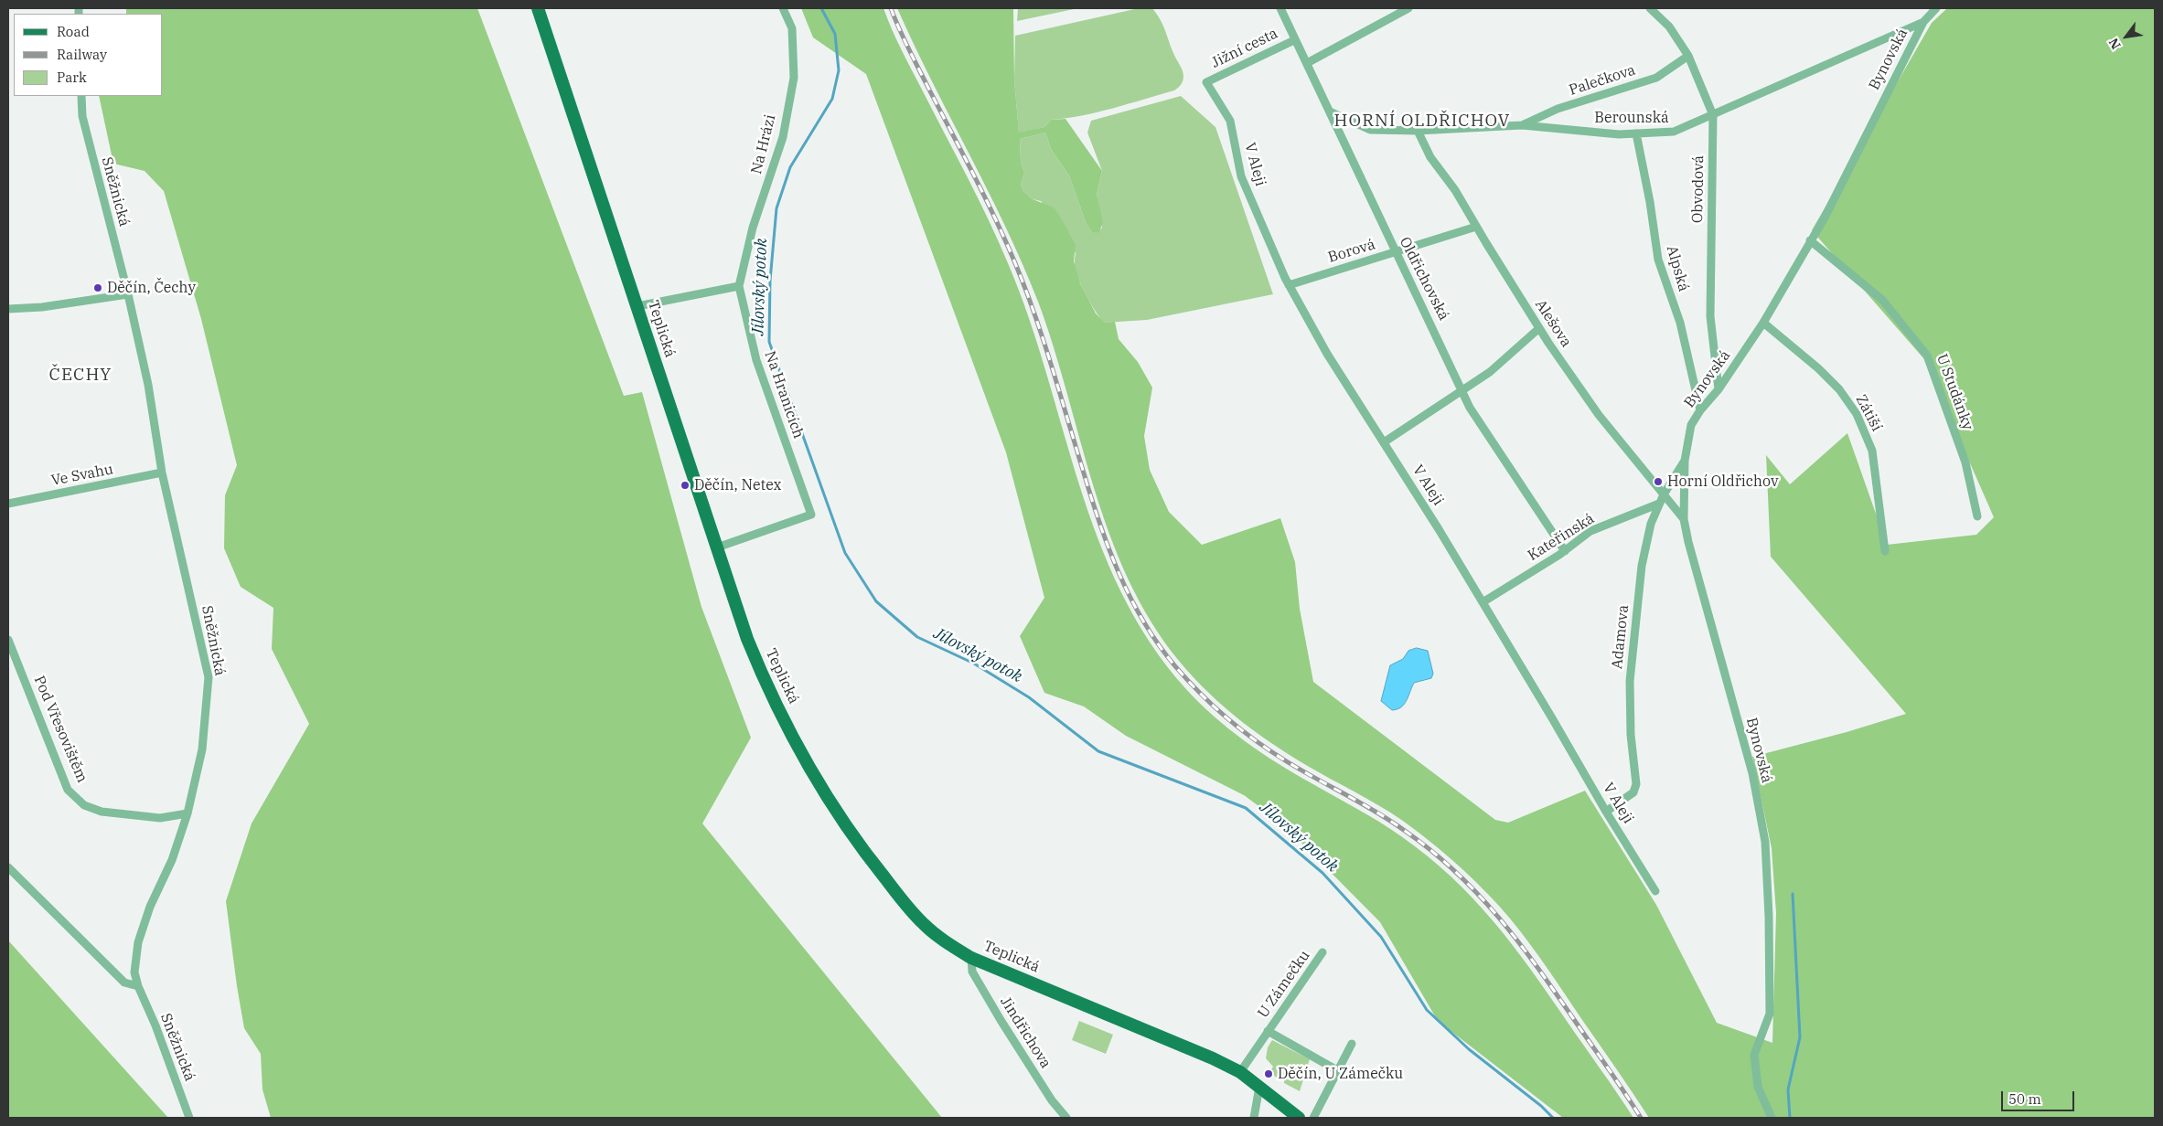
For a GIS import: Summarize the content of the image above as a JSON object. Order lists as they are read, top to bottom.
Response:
{
  "streets": {
    "main road": ["Teplická"],
    "street": [
      "Jižní cesta",
      "Bynovská",
      "Palečkova",
      "Berounská",
      "Na Hrázi",
      "V Aleji",
      "Obvodová",
      "Sněžnická",
      "Borová",
      "Alpská",
      "Oldřichovská",
      "Alešova",
      "U Studánky",
      "Na Hranicích",
      "Zátiší",
      "Ve Svahu",
      "Kateřinská",
      "Adamova",
      "Pod Vřesovištěm",
      "U Zámečku",
      "Jindřichova"
    ]
  },
  "crossings": [
    ["Jižní cesta", "V Aleji"],
    ["Jižní cesta", "Oldřichovská"],
    ["Bynovská", "Berounská"],
    ["Bynovská", "Obvodová"],
    ["Bynovská", "Alpská"],
    ["Bynovská", "Alešova"],
    ["Bynovská", "U Studánky"],
    ["Bynovská", "Zátiší"],
    ["Bynovská", "Adamova"],
    ["Palečkova", "Berounská"],
    ["Palečkova", "Obvodová"],
    ["Berounská", "Obvodová"],
    ["Berounská", "Alpská"],
    ["Berounská", "Oldřichovská"],
    ["Berounská", "Alešova"],
    ["Na Hrázi", "Na Hranicích"],
    ["V Aleji", "Borová"],
    ["V Aleji", "Kateřinská"],
    ["V Aleji", "Adamova"],
    ["Sněžnická", "Ve Svahu"],
    ["Sněžnická", "Pod Vřesovištěm"],
    ["Borová", "Oldřichovská"],
    ["Borová", "Alešova"],
    ["Oldřichovská", "Kateřinská"],
    ["Alešova", "Adamova"],
    ["Teplická", "Na Hranicích"],
    ["Teplická", "U Zámečku"],
    ["Teplická", "Jindřichova"],
    ["Kateřinská", "Adamova"]
  ],
  "districts": ["HORNÍ OLDŘICHOV", "ČECHY"],
  "water": ["Jílovský potok"],
  "places": [
    "Děčín, Čechy",
    "Horní Oldřichov",
    "Děčín, Netex",
    "Děčín, U Zámečku"
  ],
  "legend": ["Road", "Railway", "Park"],
  "scale_bar": "50 m",
  "north": "bottom left"
}
